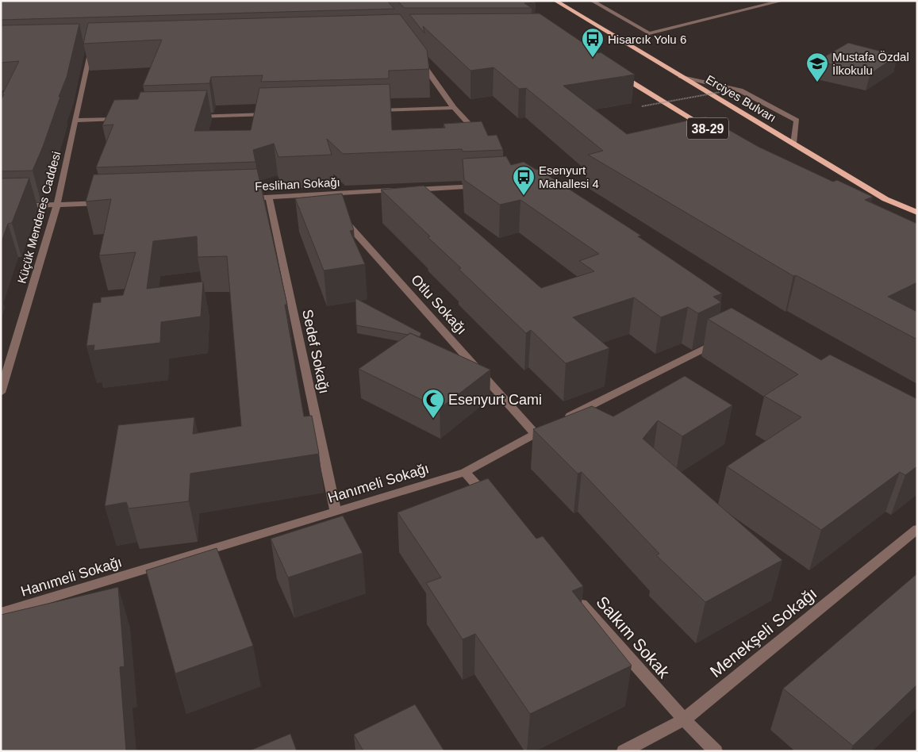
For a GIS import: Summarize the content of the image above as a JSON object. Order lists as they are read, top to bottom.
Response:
{
  "streets": {
    "highway": ["Erciyes Bulvarı", "38-29"],
    "street": [
      "Feslihan Sokağı",
      "Küçük Menderes Caddesi",
      "Otlu Sokağı",
      "Sedef Sokağı",
      "Hanımeli Sokağı",
      "Menekşeli Sokağı",
      "Salkım Sokak"
    ]
  },
  "crossings": [
    ["Feslihan Sokağı", "Otlu Sokağı"],
    ["Feslihan Sokağı", "Sedef Sokağı"],
    ["Otlu Sokağı", "Hanımeli Sokağı"],
    ["Sedef Sokağı", "Hanımeli Sokağı"],
    ["Menekşeli Sokağı", "Salkım Sokak"]
  ],
  "places": {
    "bus stop": ["Hisarcık Yolu 6", "Esenyurt Mahallesi 4"],
    "school or university": ["Mustafa Özdal İlkokulu"],
    "mosque": ["Esenyurt Cami"]
  }
}
